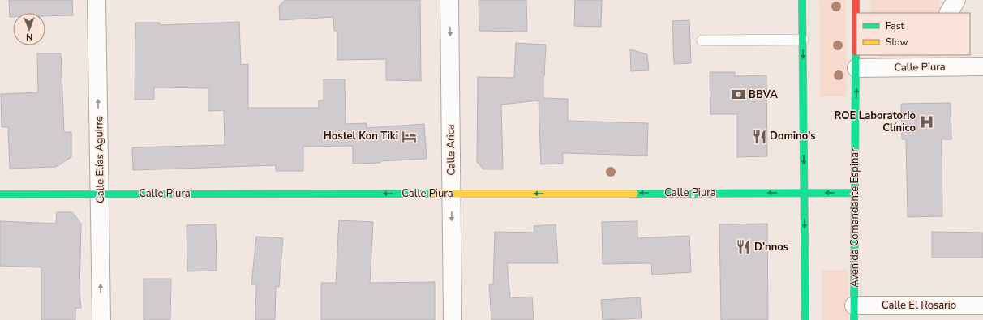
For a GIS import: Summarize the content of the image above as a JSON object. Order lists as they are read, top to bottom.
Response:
{
  "streets": {
    "street": [
      "Calle Piura",
      "Calle Arica",
      "Calle Elías Aguirre",
      "Avenida Comandante Espinar",
      "Calle El Rosario"
    ]
  },
  "crossings": [
    ["Calle Piura", "Calle Arica"],
    ["Calle Piura", "Calle Elías Aguirre"],
    ["Calle Piura", "Avenida Comandante Espinar"],
    ["Avenida Comandante Espinar", "Calle El Rosario"]
  ],
  "one_way": ["Calle Piura", "Calle Arica", "Calle Elías Aguirre"],
  "places": {
    "bank": ["BBVA"],
    "hospital": ["ROE Laboratorio Clínico"],
    "hotel": ["Hostel Kon Tiki"],
    "restaurant": ["Domino's", "D'nnos"]
  },
  "legend": ["Fast", "Slow"],
  "north": "bottom"
}
